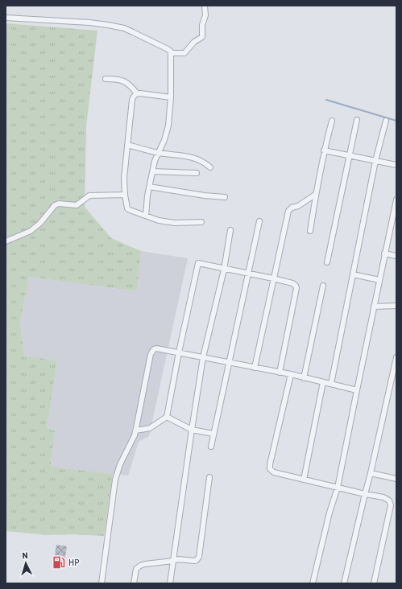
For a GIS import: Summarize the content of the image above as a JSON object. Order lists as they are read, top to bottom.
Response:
{
  "places": {
    "fuel station": ["HP"]
  },
  "north": "top"
}
